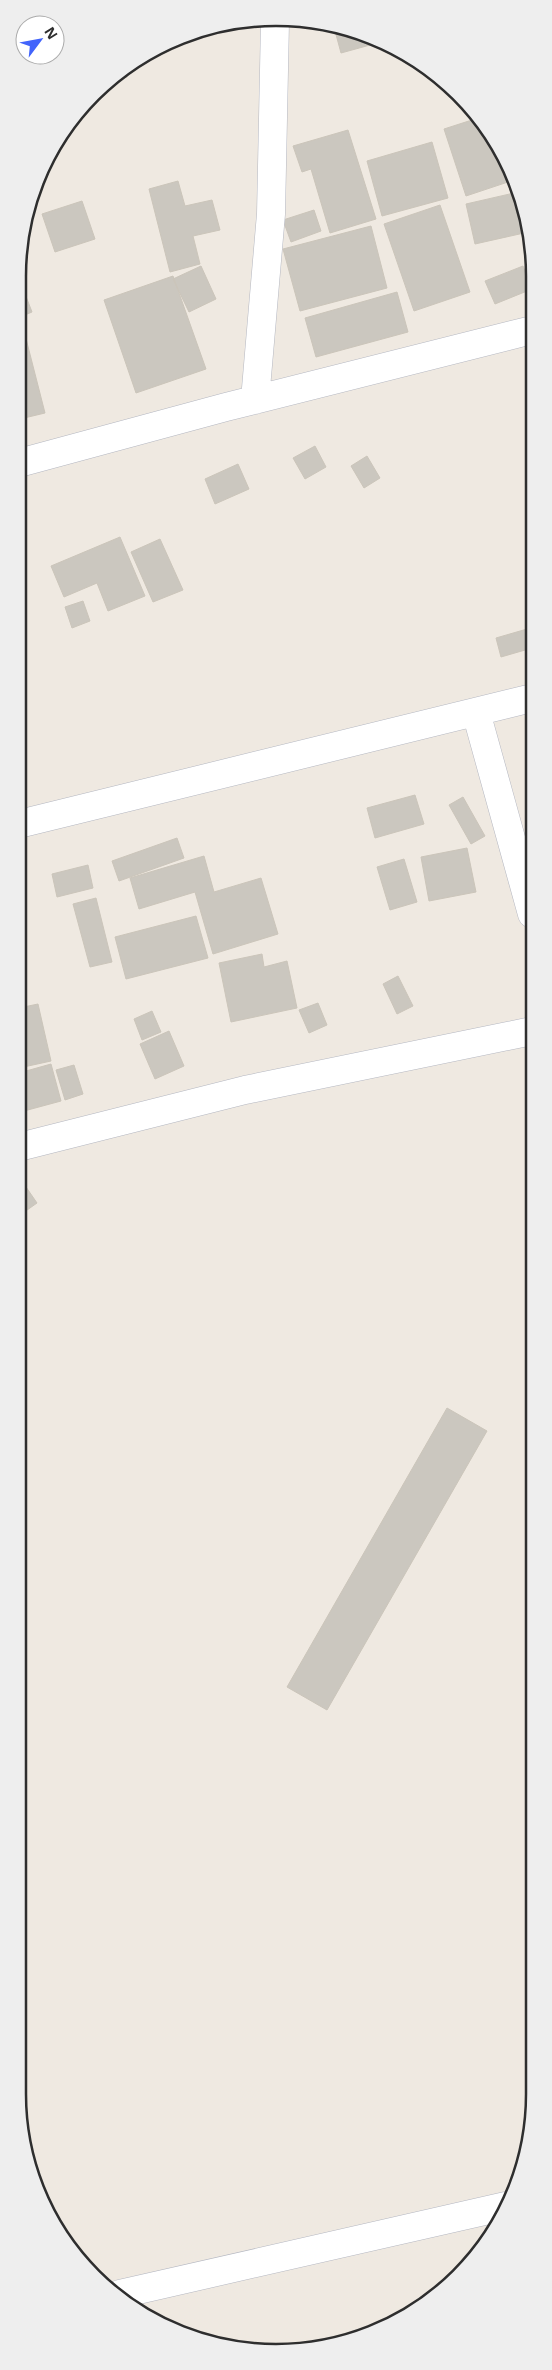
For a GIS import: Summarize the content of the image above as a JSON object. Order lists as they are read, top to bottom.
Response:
{
  "north": "top right"
}
